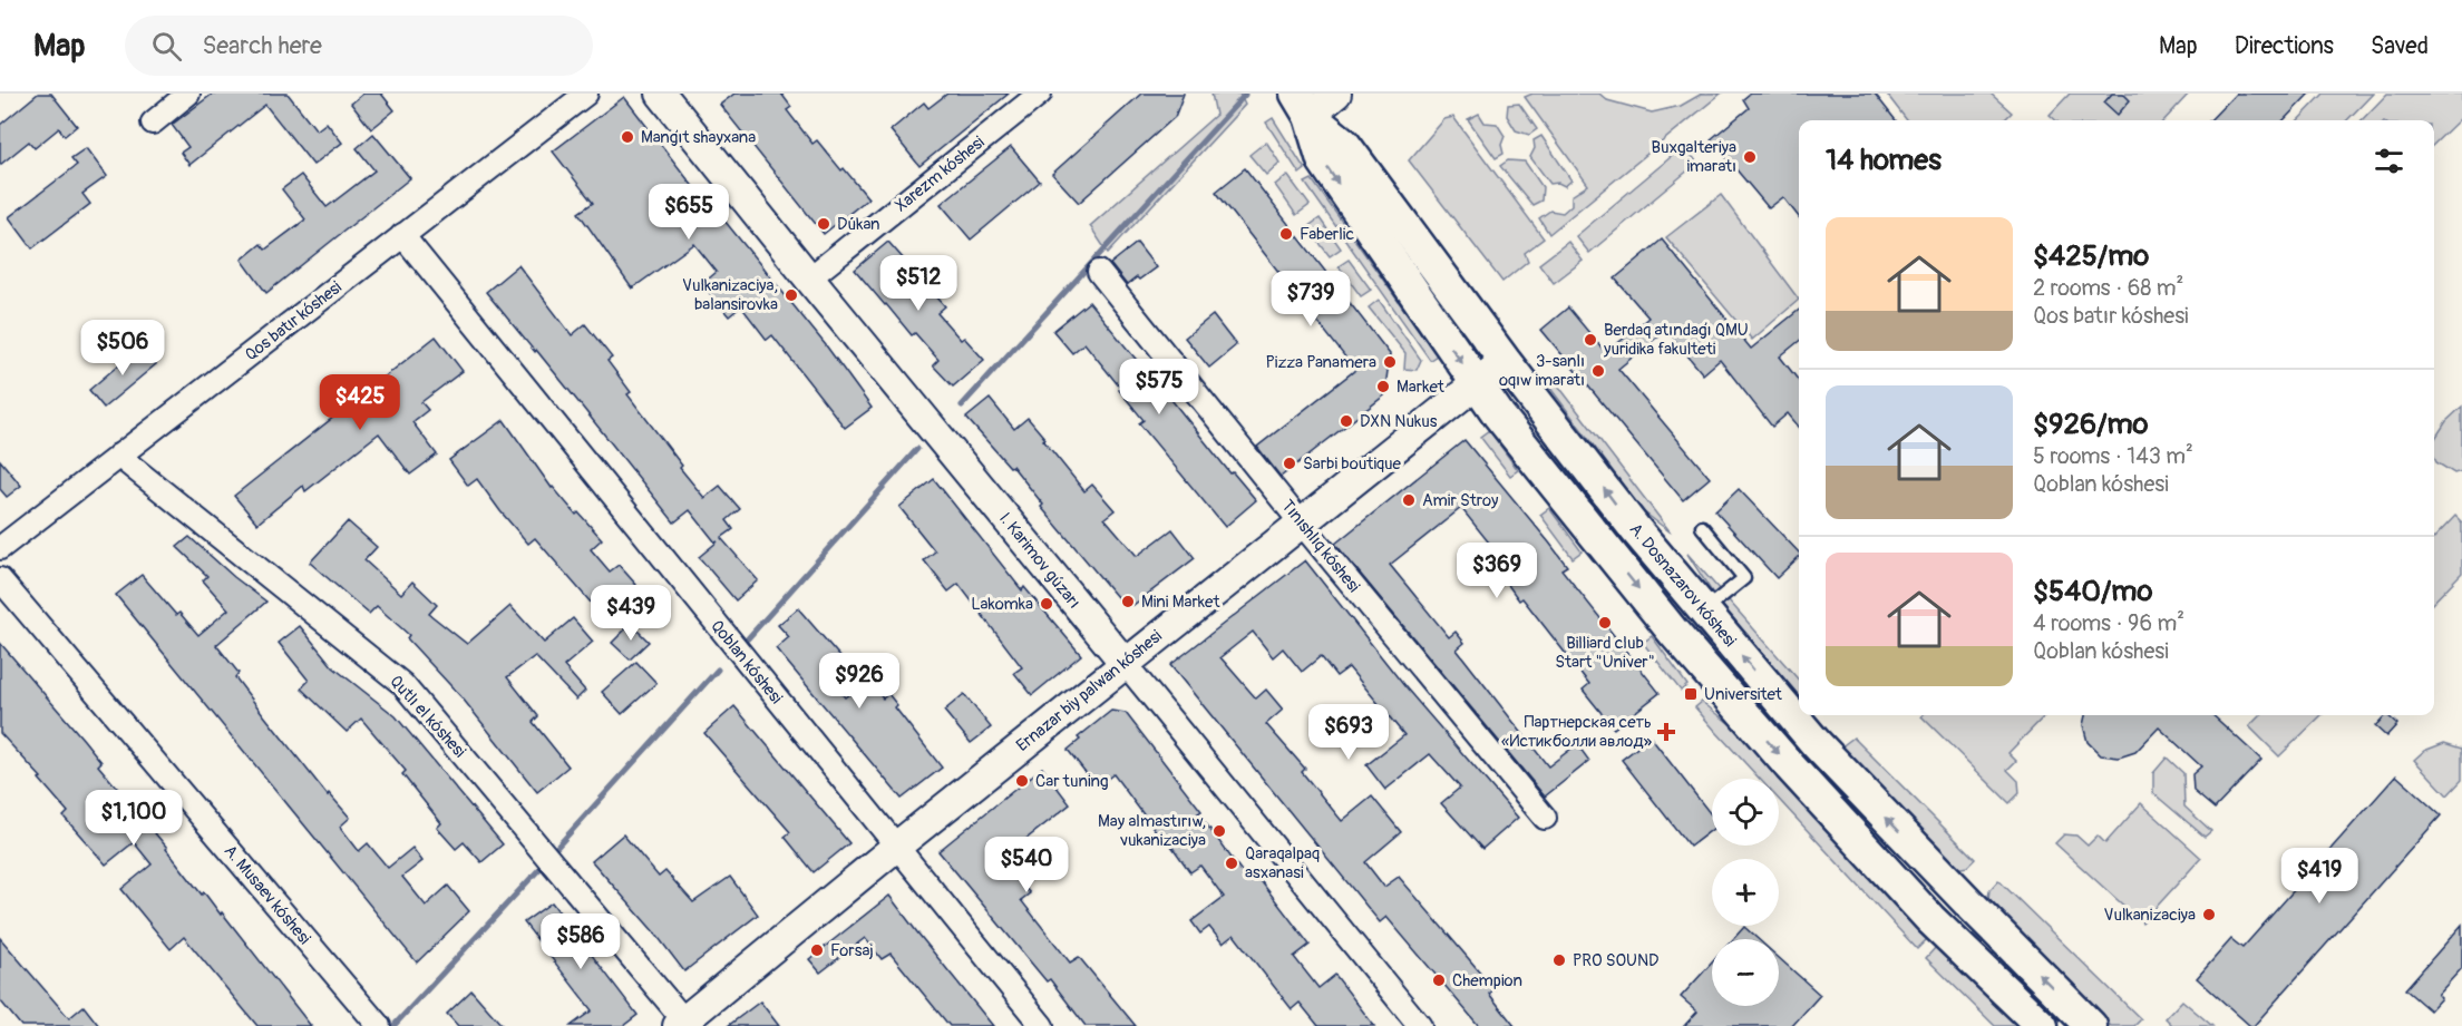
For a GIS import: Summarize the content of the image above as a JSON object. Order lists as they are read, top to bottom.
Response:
{
  "streets": {
    "main road": ["A. Dosnazarov kóshesi"],
    "street": [
      "Xarezm kóshesi",
      "Qos batır kóshesi",
      "Tınıshlıq kóshesi",
      "I. Karimov gúzarı",
      "Qoblan kóshesi",
      "Ernazar biy palwan kóshesi",
      "Qutlı el kóshesi",
      "A. Musaev kóshesi"
    ]
  },
  "crossings": [
    ["Xarezm kóshesi", "I. Karimov gúzarı"],
    ["Qos batır kóshesi", "Qoblan kóshesi"],
    ["Qos batır kóshesi", "Qutlı el kóshesi"],
    ["Tınıshlıq kóshesi", "Ernazar biy palwan kóshesi"],
    ["I. Karimov gúzarı", "Ernazar biy palwan kóshesi"],
    ["A. Dosnazarov kóshesi", "Ernazar biy palwan kóshesi"],
    ["Qoblan kóshesi", "Ernazar biy palwan kóshesi"],
    ["Ernazar biy palwan kóshesi", "Qutlı el kóshesi"]
  ],
  "places": {
    "other": [
      "Manǵıt shayxana",
      "Buxgalteriya imaratı",
      "Dúkan",
      "Faberlic",
      "Vulkanizaciya, balansirovka",
      "Berdaq atındaǵı QMU yuridika fakulteti",
      "Pizza Panamera",
      "3-sanlı oqıw imaratı",
      "Market",
      "DXN Nukus",
      "Sarbi boutique",
      "Amir Stroy",
      "Mini Market",
      "Lakomka",
      "Billiard club Start \"Univer\"",
      "Car tuning",
      "May almastırıw, vukanizaciya",
      "Qaraqalpaq asxanasi",
      "Vulkanizaciya",
      "Forsaj",
      "PRO SOUND",
      "Chempion"
    ],
    "transit": ["Universitet"],
    "health": ["Партнерская сеть «Истикболли авлод»"]
  },
  "page": {
    "header": "Map",
    "search": "Search here",
    "nav": ["Map", "Directions", "Saved"],
    "heading": "14 homes",
    "price": [
      "$655",
      "$512",
      "$739",
      "$506",
      "$575",
      "$425",
      "$369",
      "$439",
      "$926",
      "$693",
      "$1,100",
      "$540",
      "$419",
      "$586"
    ],
    "list": [
      {
        "name": "$425/mo",
        "note": "2 rooms · 68 m² · Qos batır kóshesi"
      },
      {
        "name": "$926/mo",
        "note": "5 rooms · 143 m² · Qoblan kóshesi"
      },
      {
        "name": "$540/mo",
        "note": "4 rooms · 96 m² · Qoblan kóshesi"
      }
    ],
    "map_buttons": ["+", "−"]
  }
}
